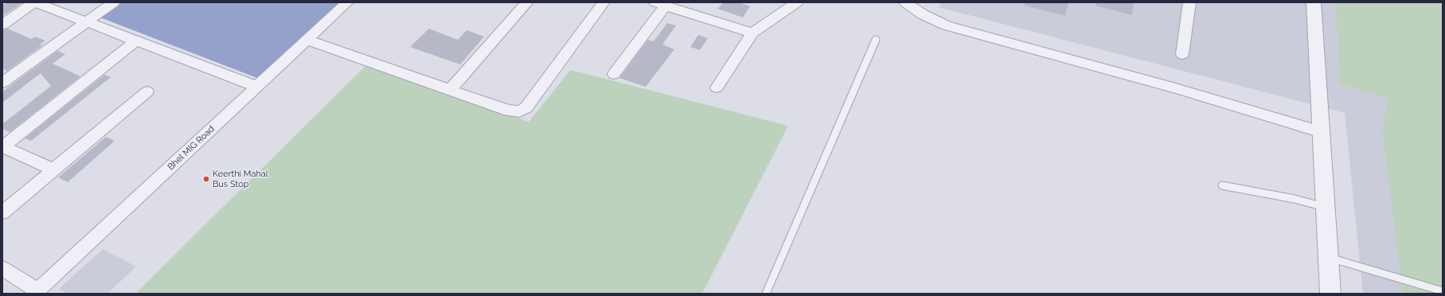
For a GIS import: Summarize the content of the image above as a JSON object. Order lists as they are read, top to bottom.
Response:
{
  "streets": {
    "street": ["Bhel MIG Road"]
  },
  "places": ["Keerthi Mahal Bus Stop"]
}
